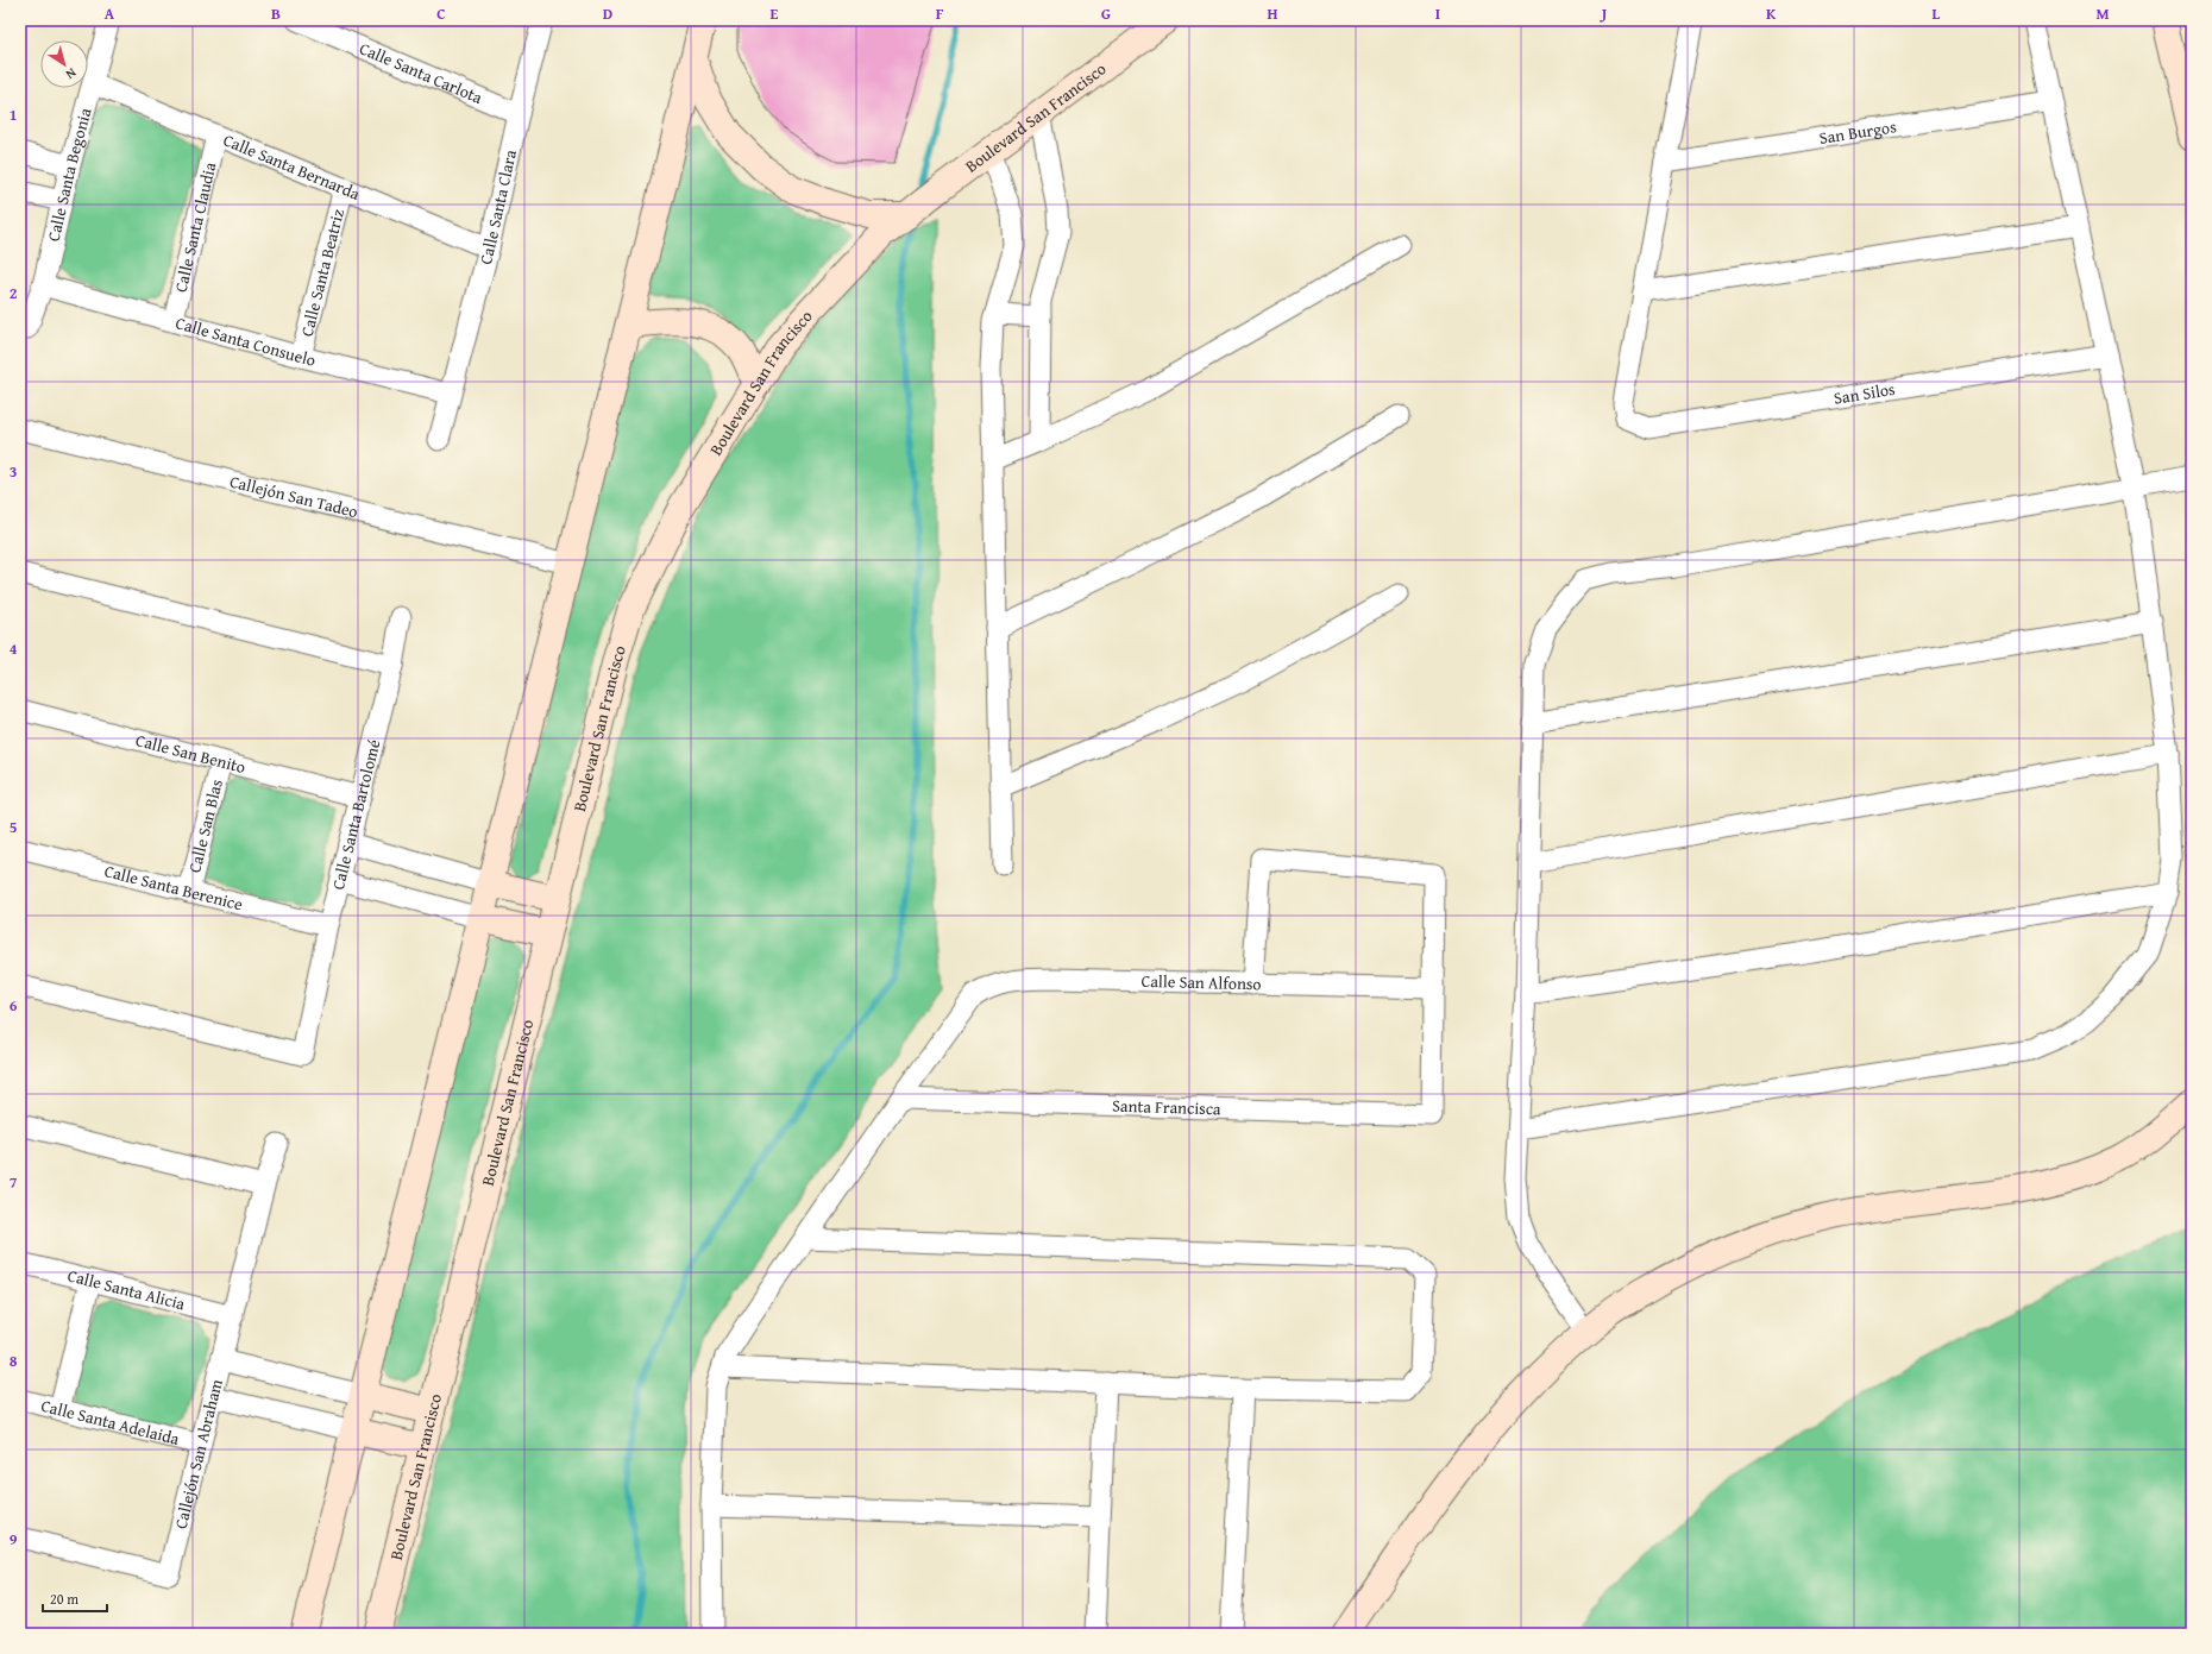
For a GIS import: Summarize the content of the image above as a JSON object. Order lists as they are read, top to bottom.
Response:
{
  "streets": {
    "street": [
      "Calle Santa Carlota",
      "Boulevard San Francisco",
      "San Burgos",
      "Calle Santa Bernarda",
      "Calle Santa Begonia",
      "Calle Santa Clara",
      "Calle Santa Claudia",
      "Calle Santa Beatriz",
      "Calle Santa Consuelo",
      "San Silos",
      "Callejón San Tadeo",
      "Calle San Benito",
      "Calle Santa Bartolomé",
      "Calle San Blas",
      "Calle Santa Berenice",
      "Calle San Alfonso",
      "Santa Francisca",
      "Calle Santa Alicia",
      "Calle Santa Adelaida",
      "Callejón San Abraham"
    ]
  },
  "crossings": [
    ["Calle Santa Carlota", "Calle Santa Clara"],
    ["Calle Santa Bernarda", "Calle Santa Begonia"],
    ["Calle Santa Bernarda", "Calle Santa Clara"],
    ["Calle Santa Bernarda", "Calle Santa Claudia"],
    ["Calle Santa Bernarda", "Calle Santa Beatriz"],
    ["Calle Santa Begonia", "Calle Santa Consuelo"],
    ["Calle Santa Clara", "Calle Santa Consuelo"],
    ["Calle Santa Claudia", "Calle Santa Consuelo"],
    ["Calle Santa Beatriz", "Calle Santa Consuelo"],
    ["Calle San Benito", "Calle Santa Bartolomé"],
    ["Calle San Benito", "Calle San Blas"],
    ["Calle Santa Bartolomé", "Calle Santa Berenice"],
    ["Calle San Blas", "Calle Santa Berenice"],
    ["Calle San Alfonso", "Santa Francisca"],
    ["Calle Santa Alicia", "Callejón San Abraham"],
    ["Calle Santa Adelaida", "Callejón San Abraham"]
  ],
  "scale_bar": "20 m",
  "north": "bottom right",
  "grid": {
    "columns": [
      "A",
      "B",
      "C",
      "D",
      "E",
      "F",
      "G",
      "H",
      "I",
      "J",
      "K",
      "L",
      "M"
    ],
    "rows": [
      "1",
      "2",
      "3",
      "4",
      "5",
      "6",
      "7",
      "8",
      "9"
    ]
  }
}
